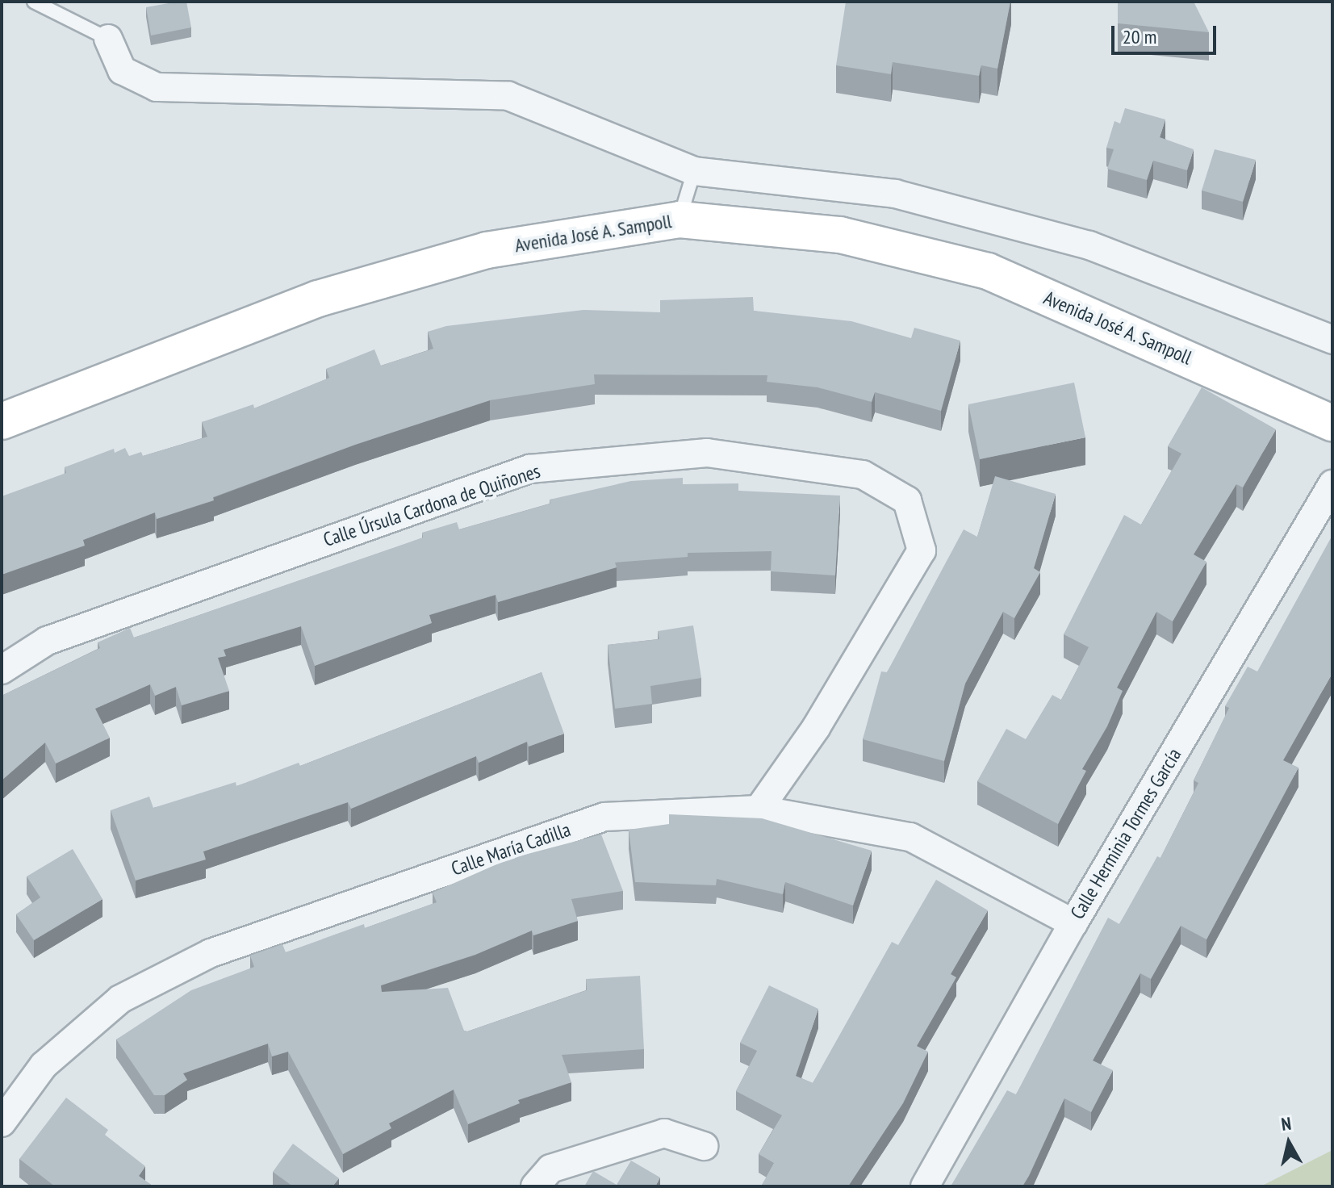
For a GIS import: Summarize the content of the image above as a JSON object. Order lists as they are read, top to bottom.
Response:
{
  "streets": {
    "street": [
      "Avenida José A. Sampoll",
      "Calle Úrsula Cardona de Quiñones",
      "Calle Herminia Tormes García",
      "Calle María Cadilla"
    ]
  },
  "crossings": [
    ["Calle Úrsula Cardona de Quiñones", "Calle María Cadilla"],
    ["Calle Herminia Tormes García", "Calle María Cadilla"]
  ],
  "scale_bar": "20 m",
  "north": "top"
}
